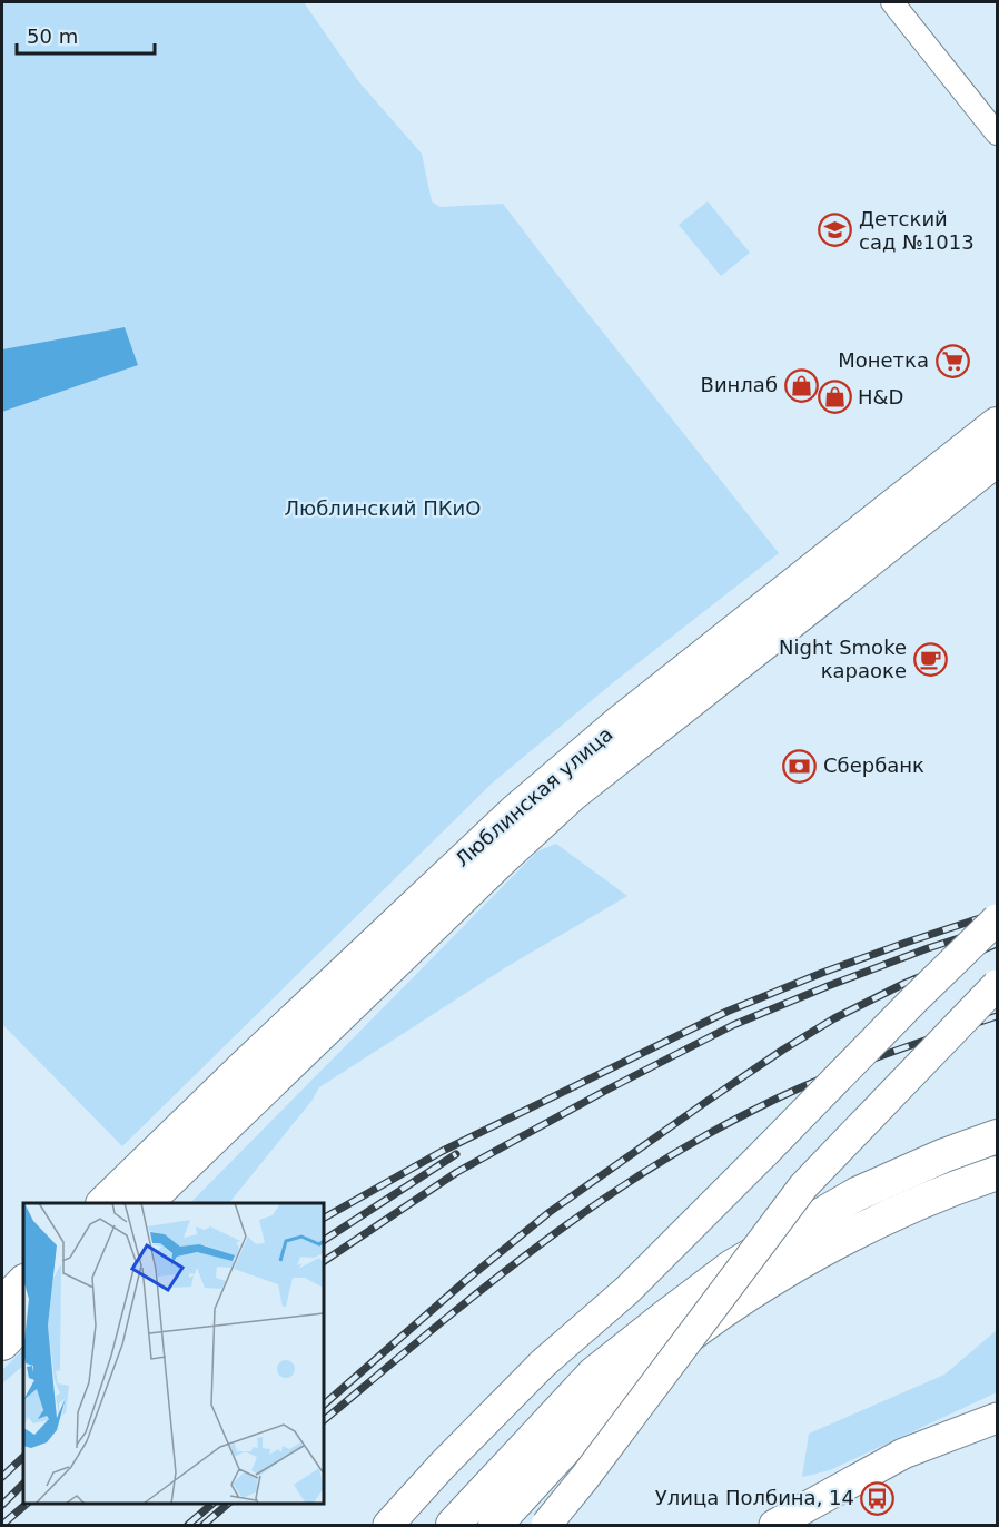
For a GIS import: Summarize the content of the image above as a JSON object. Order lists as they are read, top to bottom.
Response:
{
  "streets": {
    "main road": ["Люблинская улица"]
  },
  "parks": ["Люблинский ПКиО"],
  "places": {
    "school or university": ["Детский сад №1013"],
    "supermarket": ["Монетка"],
    "shop": ["Винлаб", "H&D"],
    "cafe": ["Night Smoke караоке"],
    "bank": ["Сбербанк"],
    "bus stop": ["Улица Полбина, 14"]
  },
  "scale_bar": "50 m"
}
